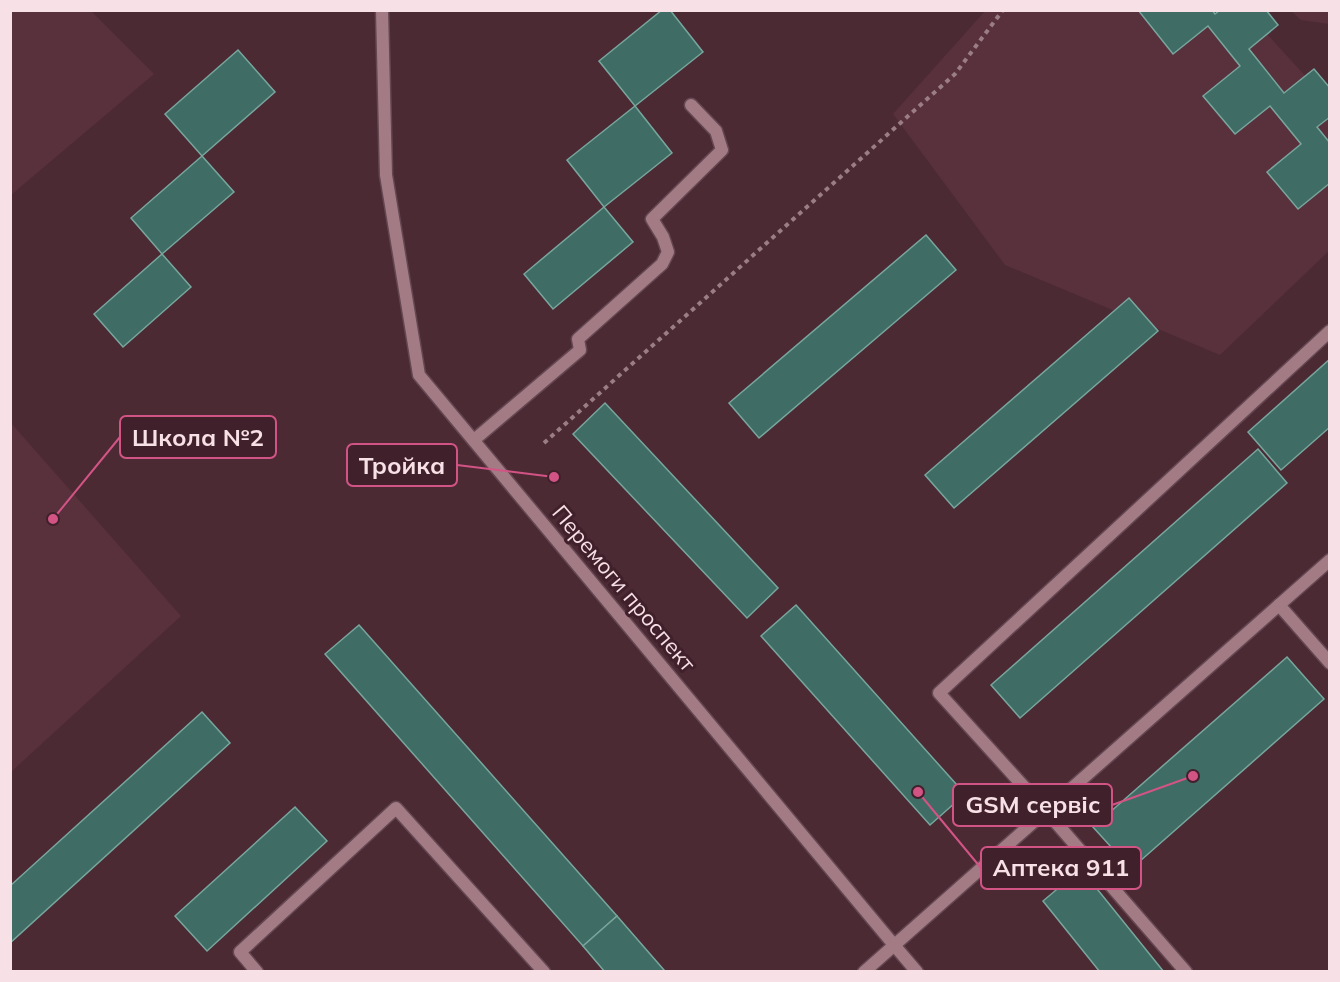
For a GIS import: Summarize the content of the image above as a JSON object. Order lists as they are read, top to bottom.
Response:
{
  "streets": {
    "street": ["Перемоги проспект"]
  },
  "places": [
    "Тройка",
    "Школа №2",
    "GSM сервіс",
    "Аптека 911"
  ]
}
